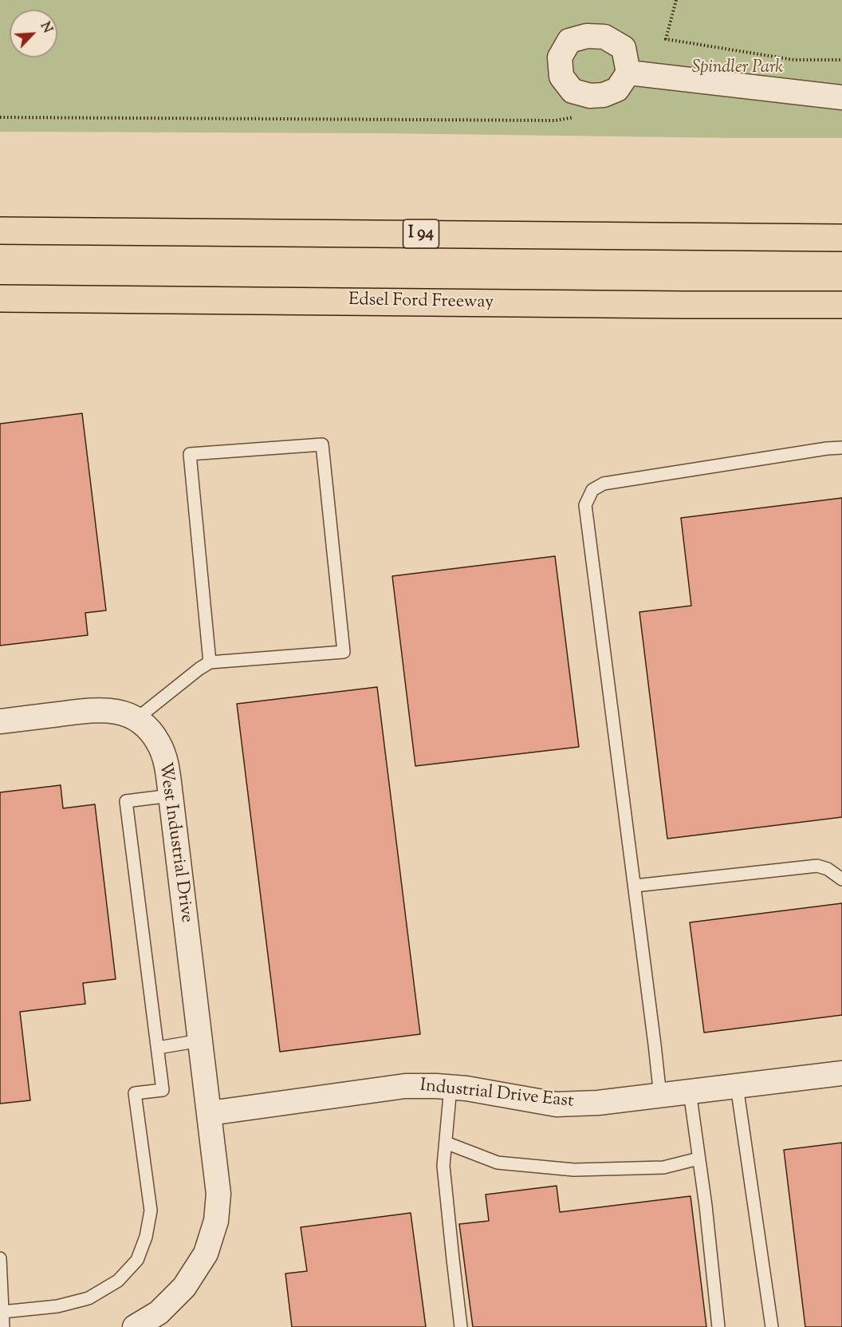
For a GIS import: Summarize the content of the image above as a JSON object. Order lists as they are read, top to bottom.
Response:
{
  "streets": {
    "highway": ["I 94", "Edsel Ford Freeway"],
    "street": ["West Industrial Drive", "Industrial Drive East"]
  },
  "crossings": [
    ["West Industrial Drive", "Industrial Drive East"]
  ],
  "parks": ["Spindler Park"],
  "north": "top right"
}
